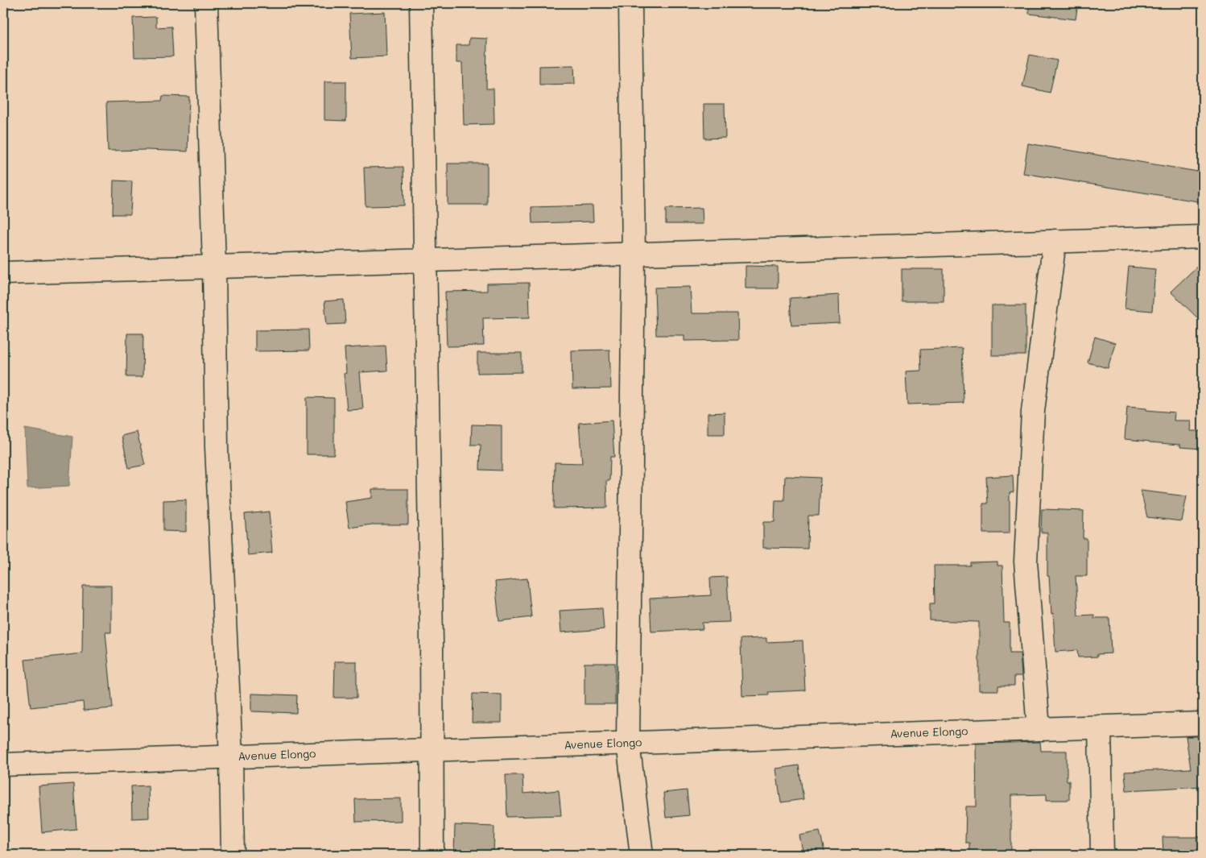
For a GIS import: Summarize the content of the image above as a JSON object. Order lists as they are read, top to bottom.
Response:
{
  "streets": {
    "street": ["Avenue Elongo"]
  }
}
